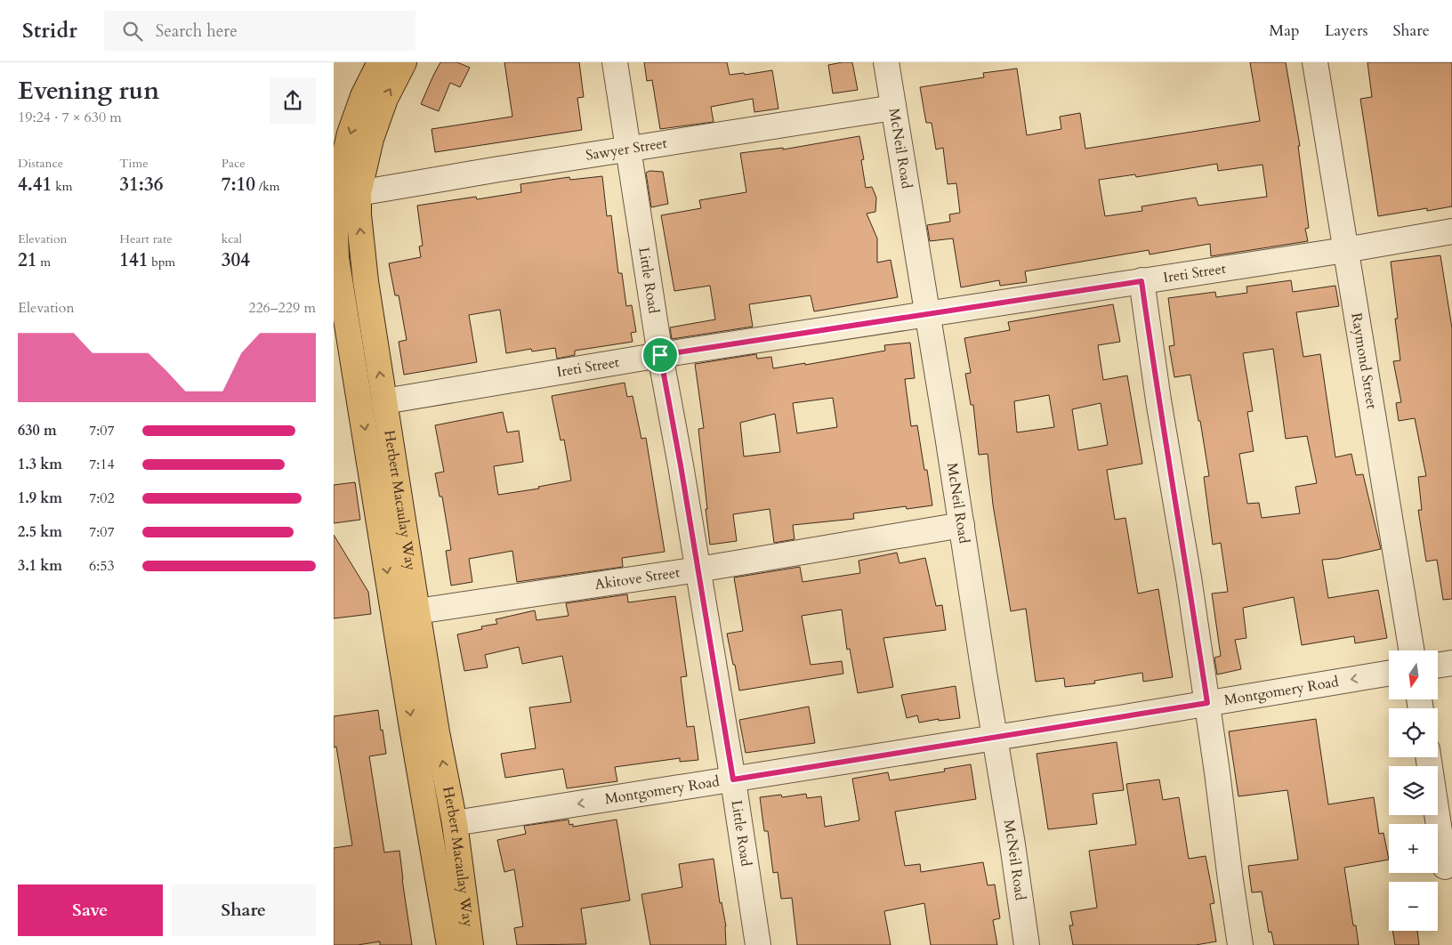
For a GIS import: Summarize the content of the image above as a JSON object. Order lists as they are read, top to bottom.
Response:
{
  "streets": {
    "highway": ["Herbert Macaulay Way"],
    "street": [
      "McNeil Road",
      "Sawyer Street",
      "Ireti Street",
      "Little Road",
      "Raymond Street",
      "Akitove Street",
      "Montgomery Road"
    ]
  },
  "crossings": [
    ["McNeil Road", "Sawyer Street"],
    ["McNeil Road", "Ireti Street"],
    ["McNeil Road", "Akitove Street"],
    ["McNeil Road", "Montgomery Road"],
    ["Sawyer Street", "Little Road"],
    ["Sawyer Street", "Herbert Macaulay Way"],
    ["Ireti Street", "Little Road"],
    ["Ireti Street", "Raymond Street"],
    ["Ireti Street", "Herbert Macaulay Way"],
    ["Little Road", "Akitove Street"],
    ["Little Road", "Montgomery Road"],
    ["Herbert Macaulay Way", "Akitove Street"],
    ["Herbert Macaulay Way", "Montgomery Road"]
  ],
  "one_way": ["Montgomery Road"],
  "north": "bottom",
  "page": {
    "header": "Stridr",
    "search": "Search here",
    "nav": ["Map", "Layers", "Share"],
    "heading": ["Evening run", "19:24 · 7 × 630 m"],
    "stats": [
      ["Distance", "4.41 km"],
      ["Time", "31:36"],
      ["Pace", "7:10 /km"],
      ["Elevation", "21 m"],
      ["Heart rate", "141 bpm"],
      ["kcal", "304"]
    ],
    "chart": ["Elevation", "226–229 m"],
    "list": [
      {
        "name": "630 m",
        "note": "7:07"
      },
      {
        "name": "1.3 km",
        "note": "7:14"
      },
      {
        "name": "1.9 km",
        "note": "7:02"
      },
      {
        "name": "2.5 km",
        "note": "7:07"
      },
      {
        "name": "3.1 km",
        "note": "6:53"
      }
    ],
    "map_buttons": ["+", "−"],
    "buttons": ["Save", "Share"]
  }
}
